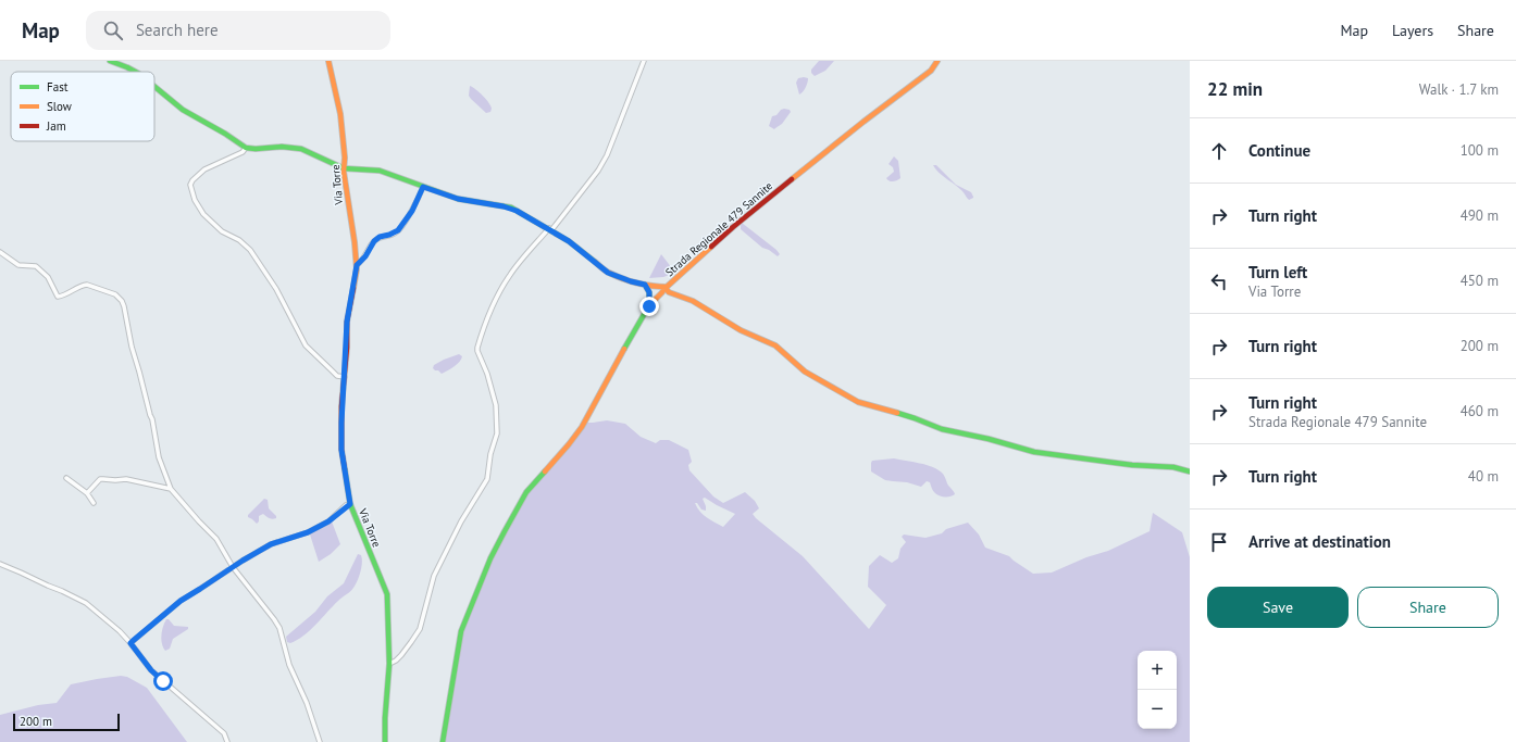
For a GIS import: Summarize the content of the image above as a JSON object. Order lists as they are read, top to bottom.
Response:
{
  "streets": {
    "main road": ["Via Torre", "Strada Regionale 479 Sannite"]
  },
  "crossings": [
    ["Via Torre", "Strada Regionale 479 Sannite"]
  ],
  "legend": ["Fast", "Slow", "Jam"],
  "scale_bar": "200 m",
  "page": {
    "header": "Map",
    "search": "Search here",
    "nav": ["Map", "Layers", "Share"],
    "heading": ["22 min", "Walk · 1.7 km"],
    "list": [
      ["Continue", "100 m"],
      ["Turn right", "490 m"],
      ["Turn left", "Via Torre", "450 m"],
      ["Turn right", "200 m"],
      ["Turn right", "Strada Regionale 479 Sannite", "460 m"],
      ["Turn right", "40 m"],
      "Arrive at destination"
    ],
    "buttons": ["Save", "Share"],
    "map_buttons": ["+", "−"],
    "scale": "200 m"
  }
}
